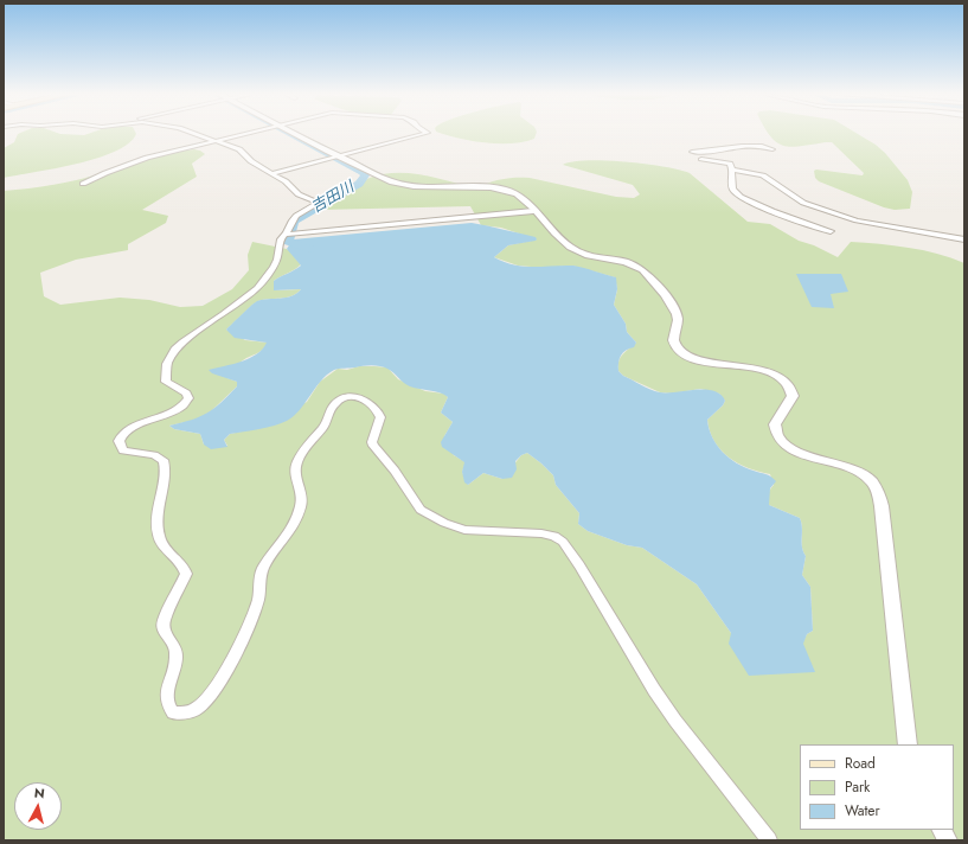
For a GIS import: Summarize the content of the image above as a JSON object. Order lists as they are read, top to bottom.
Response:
{
  "water": ["吉田川"],
  "legend": ["Road", "Park", "Water"],
  "north": "top"
}
